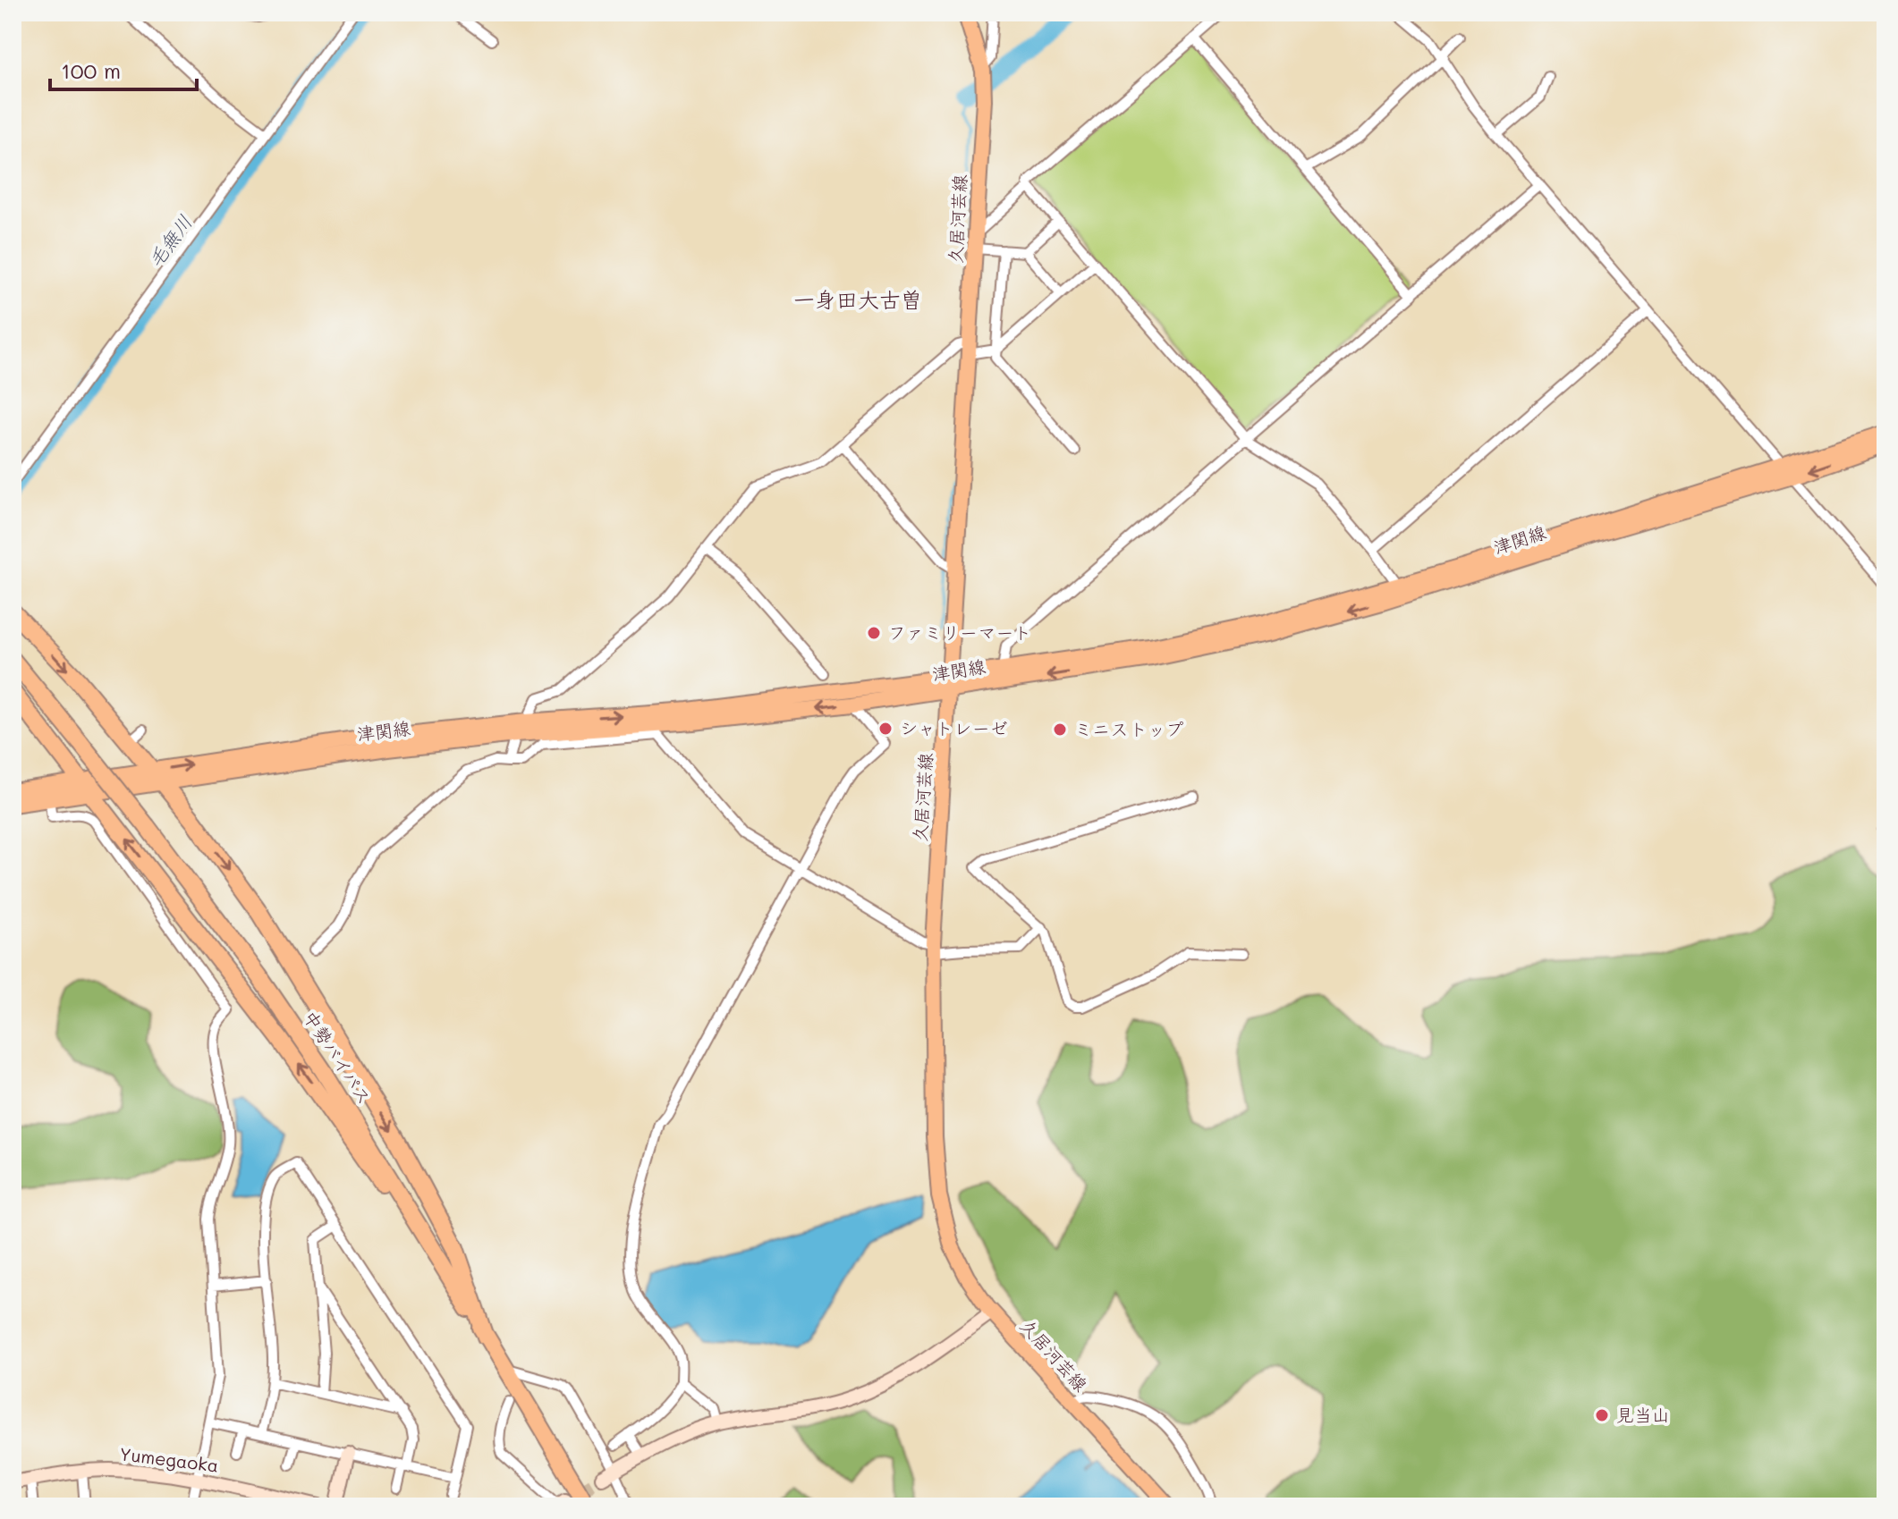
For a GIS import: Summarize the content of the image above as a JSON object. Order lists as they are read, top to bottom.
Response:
{
  "streets": {
    "highway": ["中勢バイパス"],
    "main road": ["久居河芸線", "津関線"],
    "street": ["Yumegaoka"]
  },
  "crossings": [
    ["久居河芸線", "津関線"]
  ],
  "districts": ["一身田大古曽"],
  "water": ["毛無川"],
  "places": [
    "ファミリーマート",
    "シャトレーゼ",
    "ミニストップ",
    "見当山"
  ],
  "scale_bar": "100 m"
}
